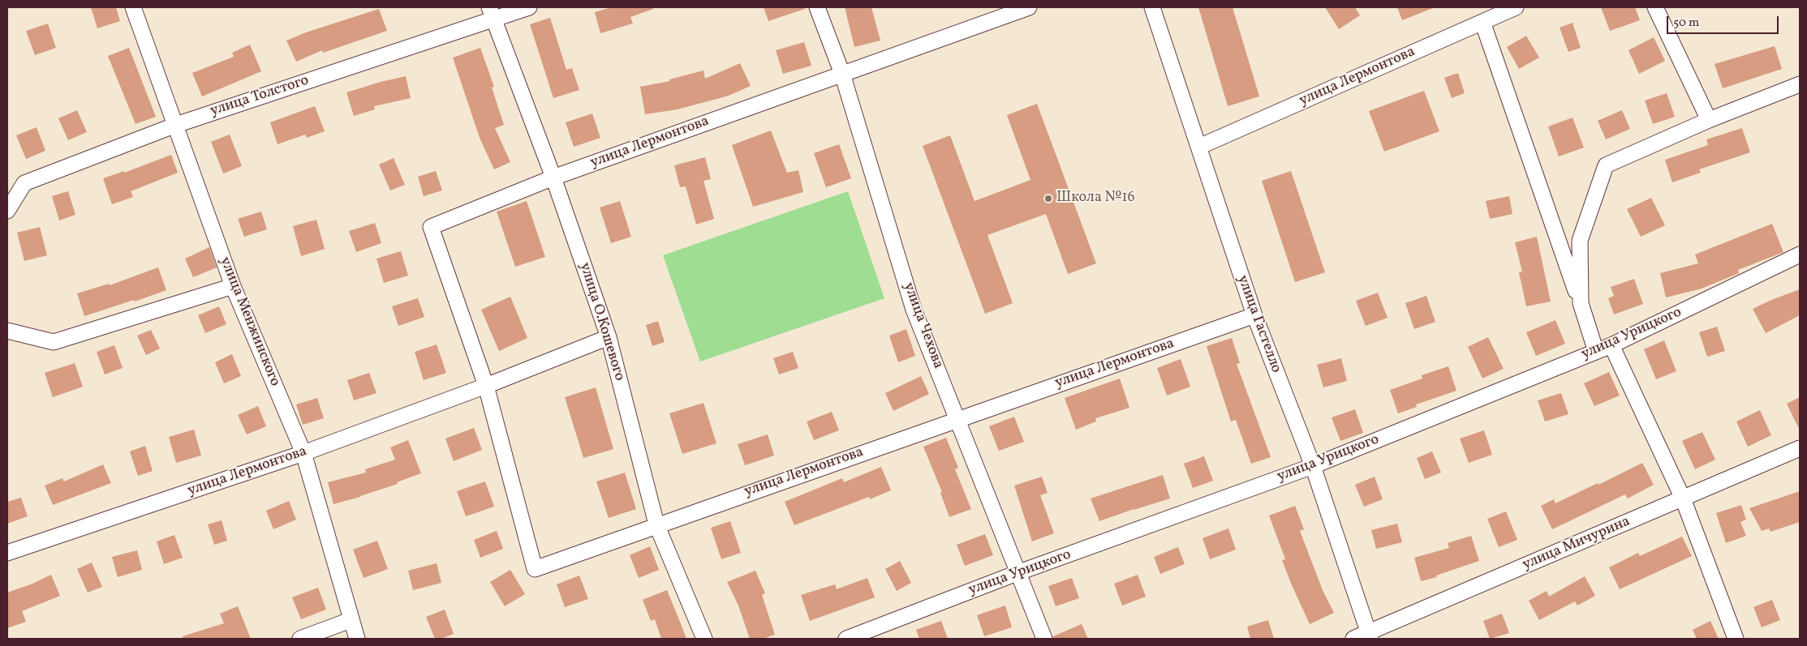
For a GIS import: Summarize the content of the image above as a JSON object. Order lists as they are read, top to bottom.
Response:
{
  "streets": {
    "street": [
      "улица Лермонтова",
      "улица Толстого",
      "улица Менжинского",
      "улица О.Кошевого",
      "улица Гастелло",
      "улица Чехова",
      "улица Урицкого",
      "улица Мичурина"
    ]
  },
  "crossings": [
    ["улица Лермонтова", "улица Менжинского"],
    ["улица Лермонтова", "улица О.Кошевого"],
    ["улица Лермонтова", "улица Гастелло"],
    ["улица Лермонтова", "улица Чехова"],
    ["улица Толстого", "улица Менжинского"],
    ["улица Толстого", "улица О.Кошевого"],
    ["улица Гастелло", "улица Урицкого"],
    ["улица Гастелло", "улица Мичурина"],
    ["улица Чехова", "улица Урицкого"]
  ],
  "places": ["Школа №16"],
  "scale_bar": "50 m"
}
